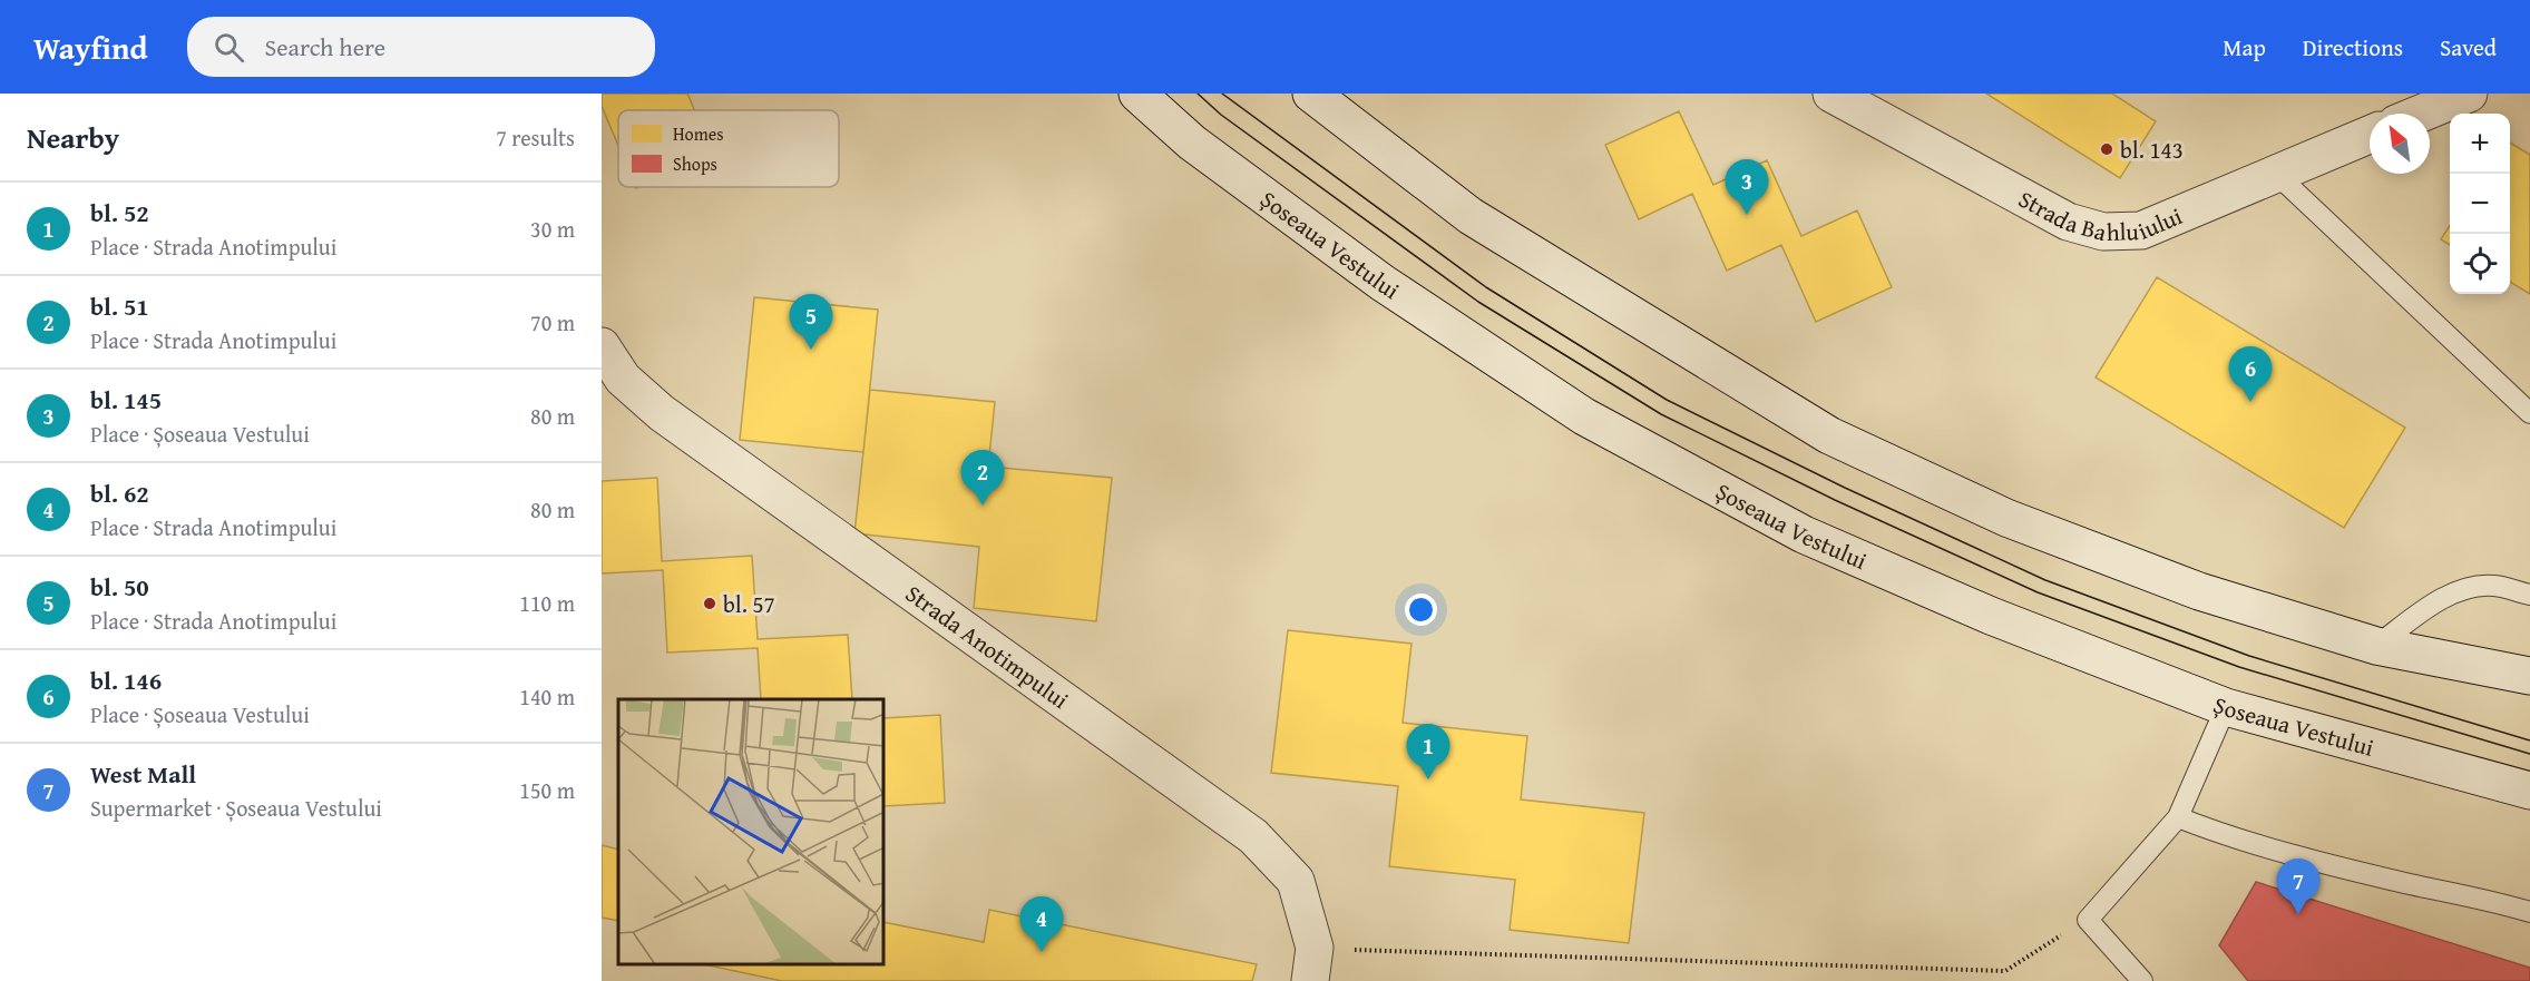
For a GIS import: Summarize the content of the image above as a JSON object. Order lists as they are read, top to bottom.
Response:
{
  "streets": {
    "main road": ["Strada Bahluiului", "Șoseaua Vestului", "Strada Anotimpului"]
  },
  "places": ["bl. 143", "bl. 57"],
  "legend": ["Homes", "Shops"],
  "north": "top left",
  "page": {
    "header": "Wayfind",
    "search": "Search here",
    "nav": ["Map", "Directions", "Saved"],
    "heading": ["Nearby", "7 results"],
    "map_buttons": ["+", "−"],
    "pins": [
      "3",
      "5",
      "6",
      "2",
      "1",
      "7",
      "4"
    ],
    "list": [
      {
        "mark": "1",
        "name": "bl. 52",
        "note": "Place · Strada Anotimpului",
        "value": "30 m"
      },
      {
        "mark": "2",
        "name": "bl. 51",
        "note": "Place · Strada Anotimpului",
        "value": "70 m"
      },
      {
        "mark": "3",
        "name": "bl. 145",
        "note": "Place · Șoseaua Vestului",
        "value": "80 m"
      },
      {
        "mark": "4",
        "name": "bl. 62",
        "note": "Place · Strada Anotimpului",
        "value": "80 m"
      },
      {
        "mark": "5",
        "name": "bl. 50",
        "note": "Place · Strada Anotimpului",
        "value": "110 m"
      },
      {
        "mark": "6",
        "name": "bl. 146",
        "note": "Place · Șoseaua Vestului",
        "value": "140 m"
      },
      {
        "mark": "7",
        "name": "West Mall",
        "note": "Supermarket · Șoseaua Vestului",
        "value": "150 m"
      }
    ]
  }
}
